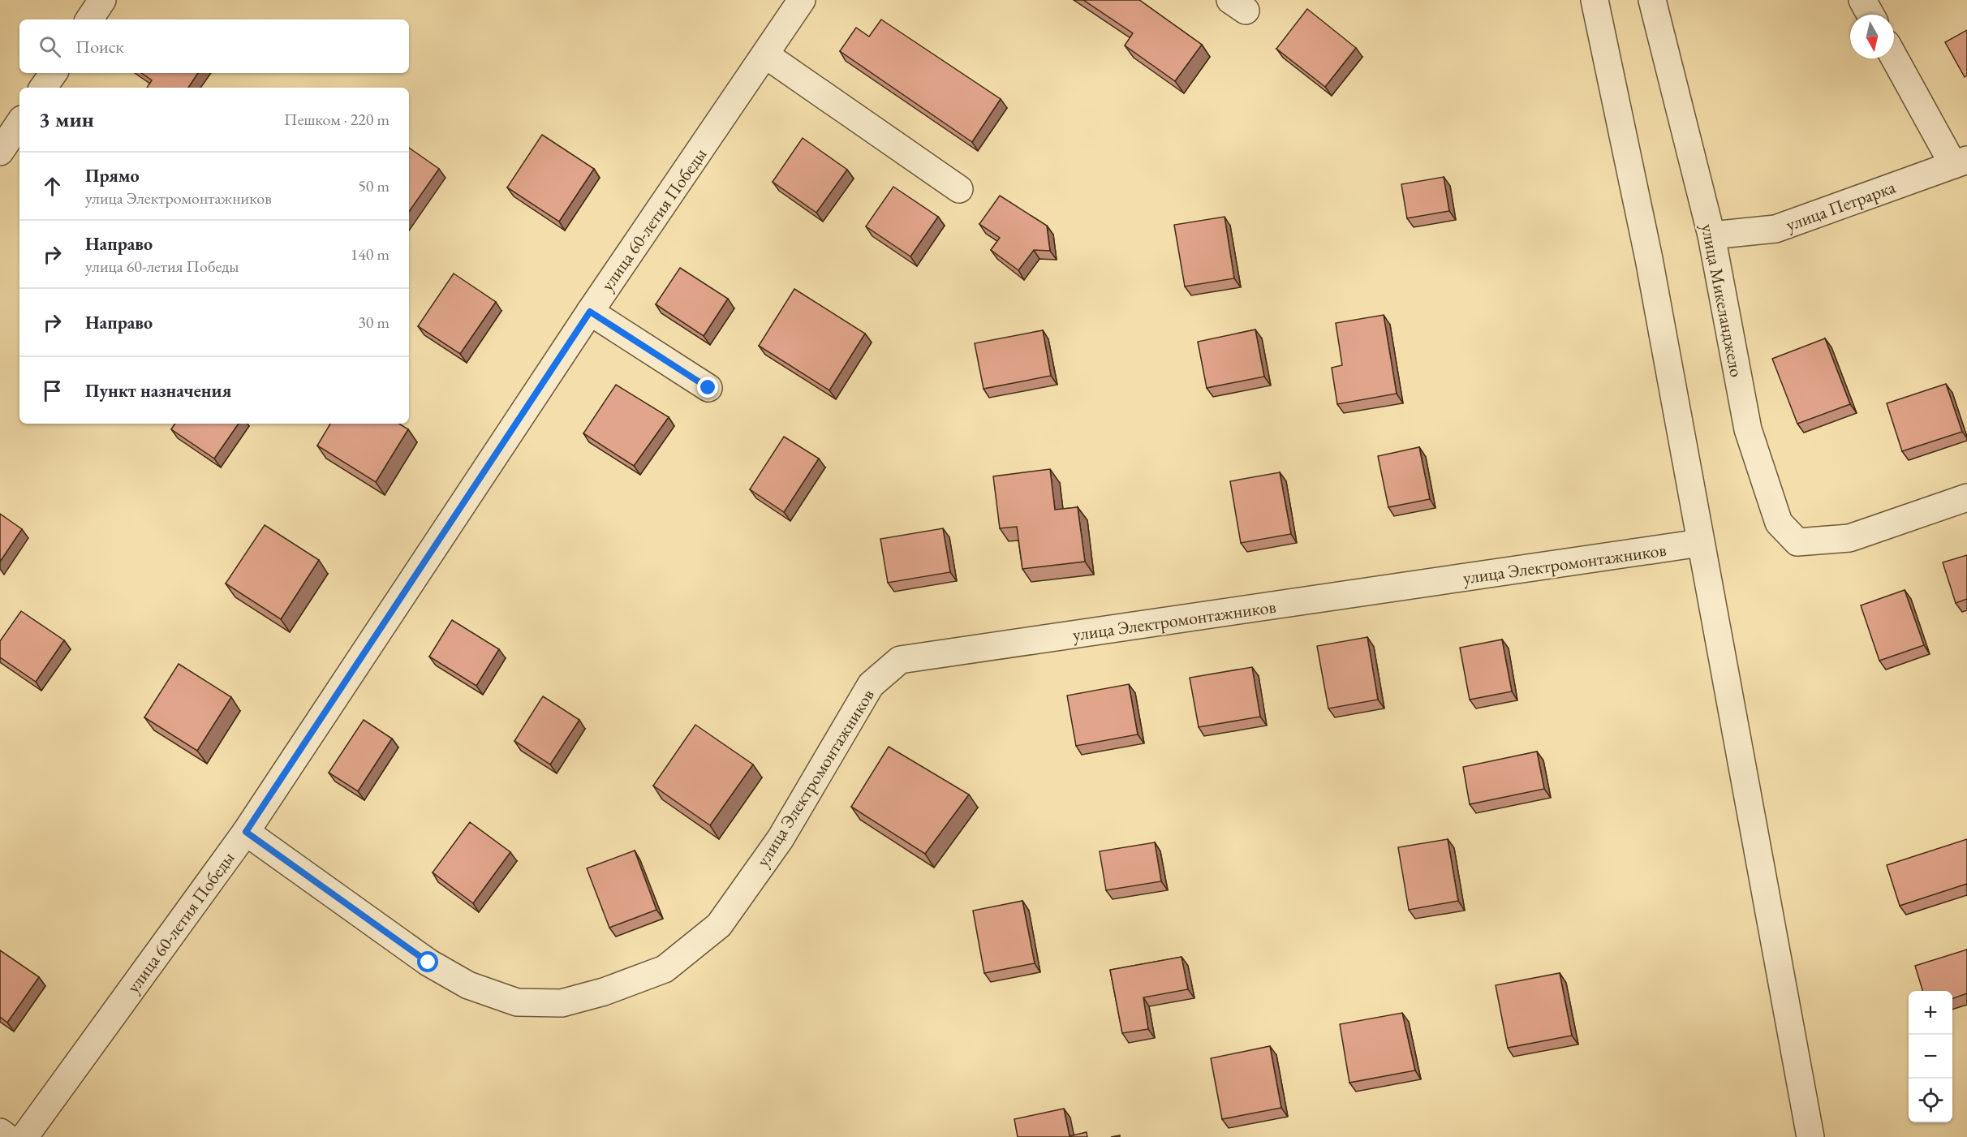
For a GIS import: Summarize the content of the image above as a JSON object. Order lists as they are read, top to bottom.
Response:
{
  "streets": {
    "street": [
      "улица Петрарка",
      "улица 60-летия Победы",
      "улица Микеланджело",
      "улица Электромонтажников"
    ]
  },
  "crossings": [
    ["улица Петрарка", "улица Микеланджело"],
    ["улица 60-летия Победы", "улица Электромонтажников"]
  ],
  "north": "bottom",
  "page": {
    "search": "Поиск",
    "heading": ["3 мин", "Пешком · 220 m"],
    "list": [
      ["Прямо", "улица Электромонтажников", "50 m"],
      ["Направо", "улица 60-летия Победы", "140 m"],
      ["Направо", "30 m"],
      "Пункт назначения"
    ],
    "map_buttons": ["+", "−"]
  }
}
